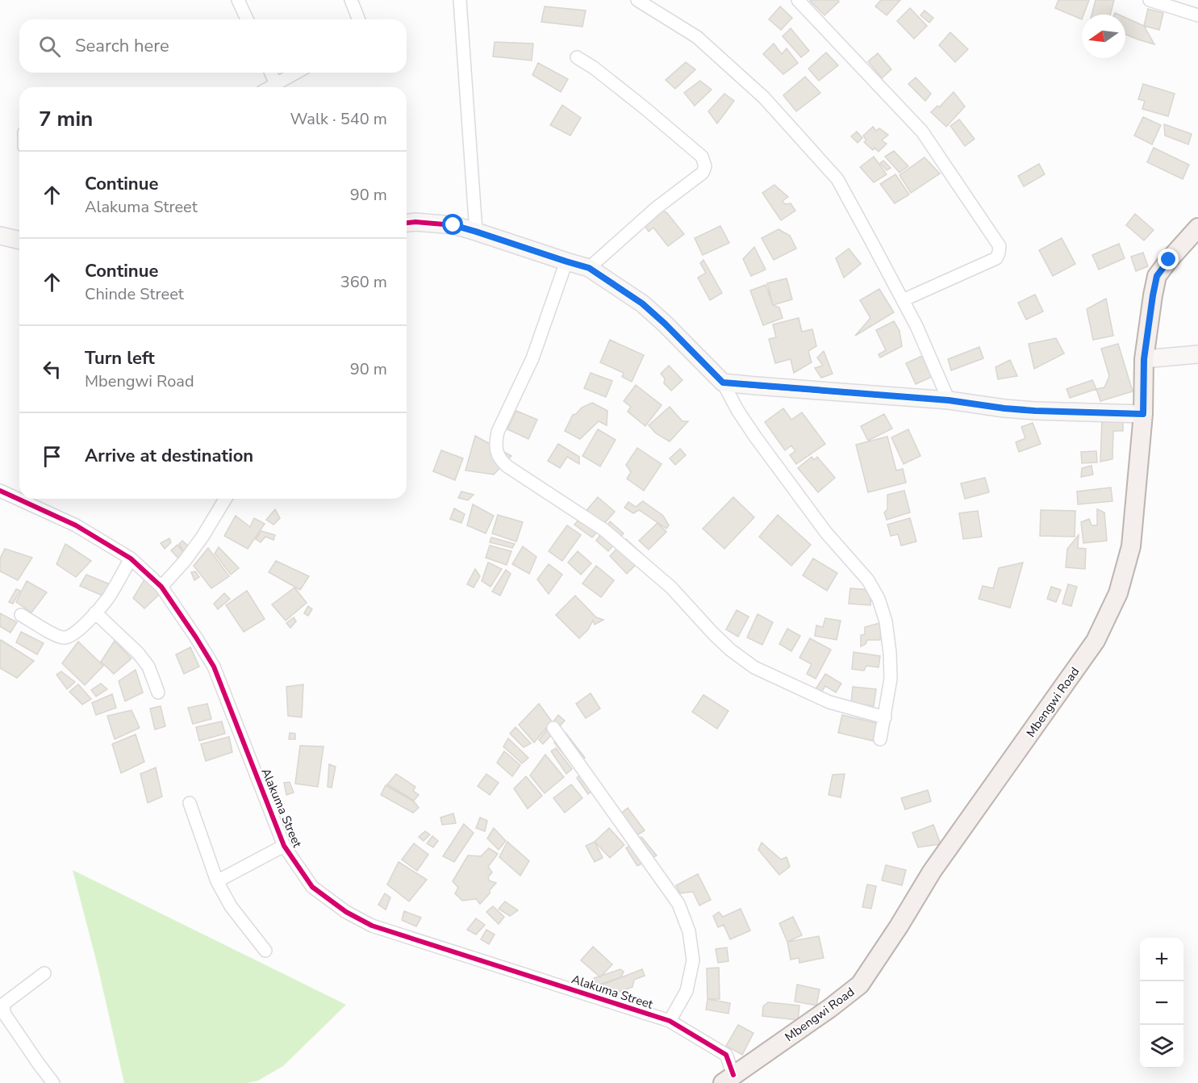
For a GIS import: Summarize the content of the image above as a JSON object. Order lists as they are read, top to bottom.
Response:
{
  "streets": {
    "main road": ["Mbengwi Road"],
    "street": ["Alakuma Street"]
  },
  "crossings": [
    ["Mbengwi Road", "Alakuma Street"]
  ],
  "north": "left",
  "page": {
    "search": "Search here",
    "heading": ["7 min", "Walk · 540 m"],
    "list": [
      ["Continue", "Alakuma Street", "90 m"],
      ["Continue", "Chinde Street", "360 m"],
      ["Turn left", "Mbengwi Road", "90 m"],
      "Arrive at destination"
    ],
    "map_buttons": ["+", "−"]
  }
}
